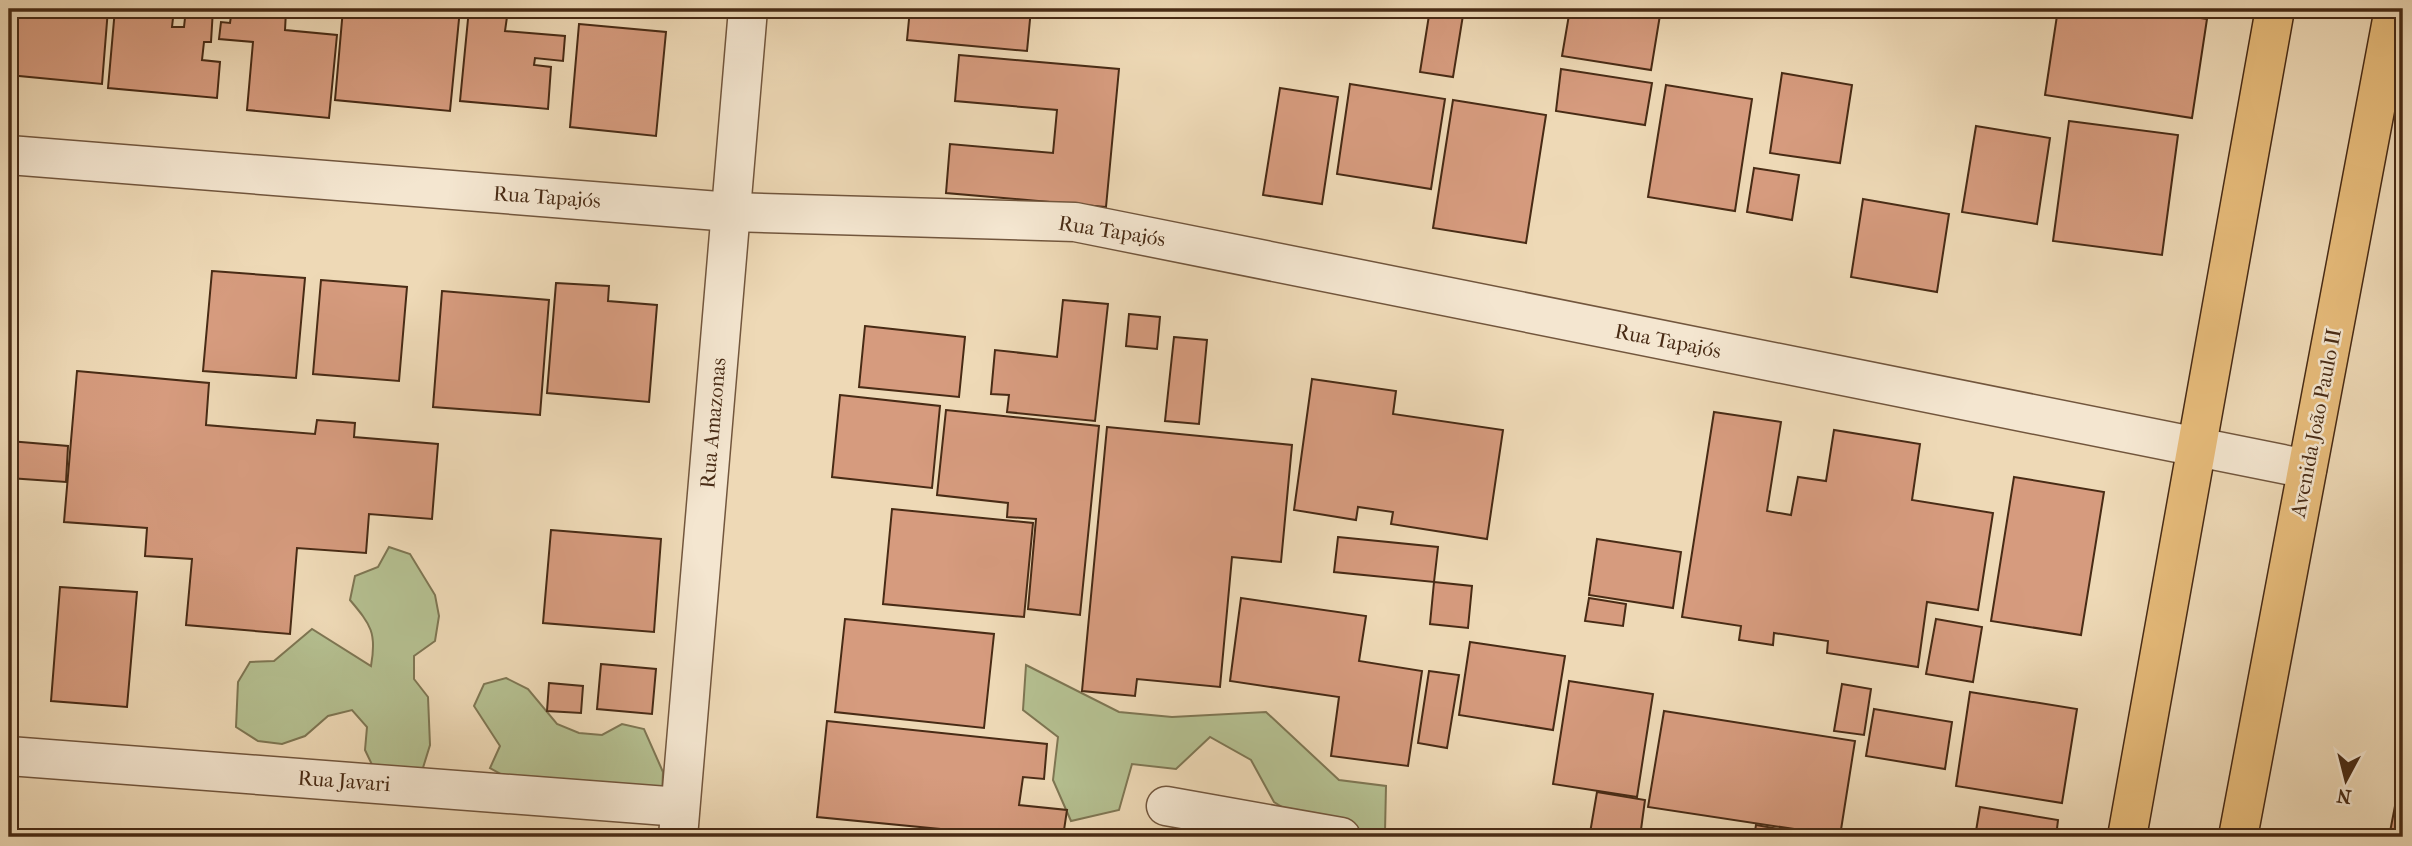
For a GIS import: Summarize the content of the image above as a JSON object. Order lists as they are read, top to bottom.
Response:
{
  "streets": {
    "main road": ["Avenida João Paulo II"],
    "street": ["Rua Tapajós", "Rua Amazonas", "Rua Javari"]
  },
  "crossings": [
    ["Rua Tapajós", "Rua Amazonas"],
    ["Rua Tapajós", "Avenida João Paulo II"],
    ["Rua Amazonas", "Rua Javari"]
  ],
  "north": "bottom"
}
